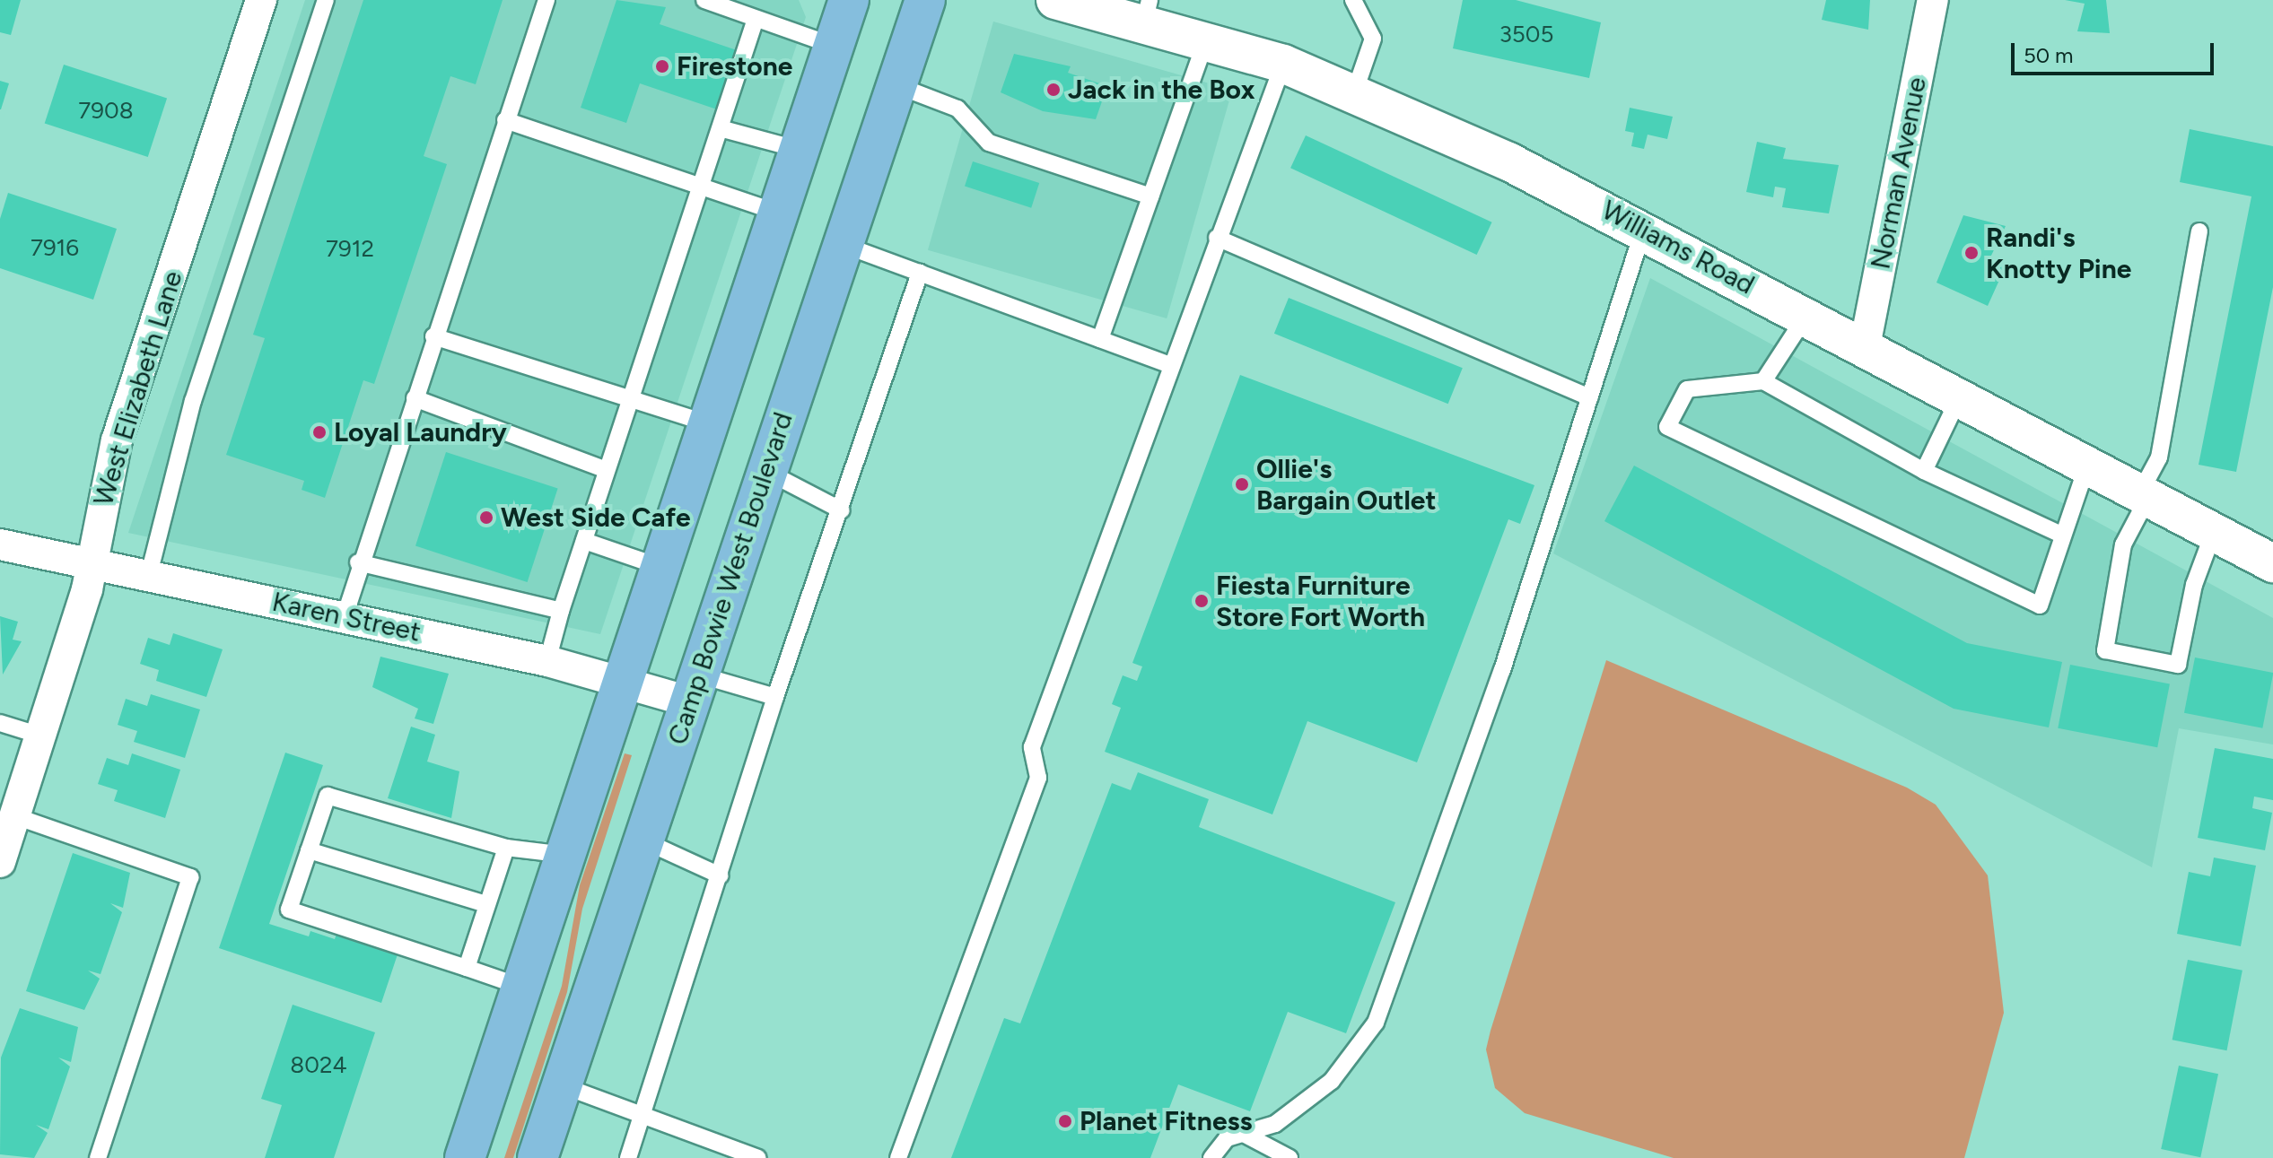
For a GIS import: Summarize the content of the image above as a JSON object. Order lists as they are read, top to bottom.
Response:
{
  "streets": {
    "main road": ["Camp Bowie West Boulevard"],
    "street": [
      "Norman Avenue",
      "Williams Road",
      "West Elizabeth Lane",
      "Karen Street"
    ]
  },
  "crossings": [
    ["Norman Avenue", "Williams Road"],
    ["West Elizabeth Lane", "Karen Street"],
    ["Camp Bowie West Boulevard", "Karen Street"]
  ],
  "places": [
    "Firestone",
    "Jack in the Box",
    "Randi's Knotty Pine",
    "Loyal Laundry",
    "Ollie's Bargain Outlet",
    "West Side Cafe",
    "Fiesta Furniture Store Fort Worth",
    "Planet Fitness"
  ],
  "house_numbers": [
    "3505",
    "7908",
    "7916",
    "7912",
    "8024"
  ],
  "scale_bar": "50 m"
}
